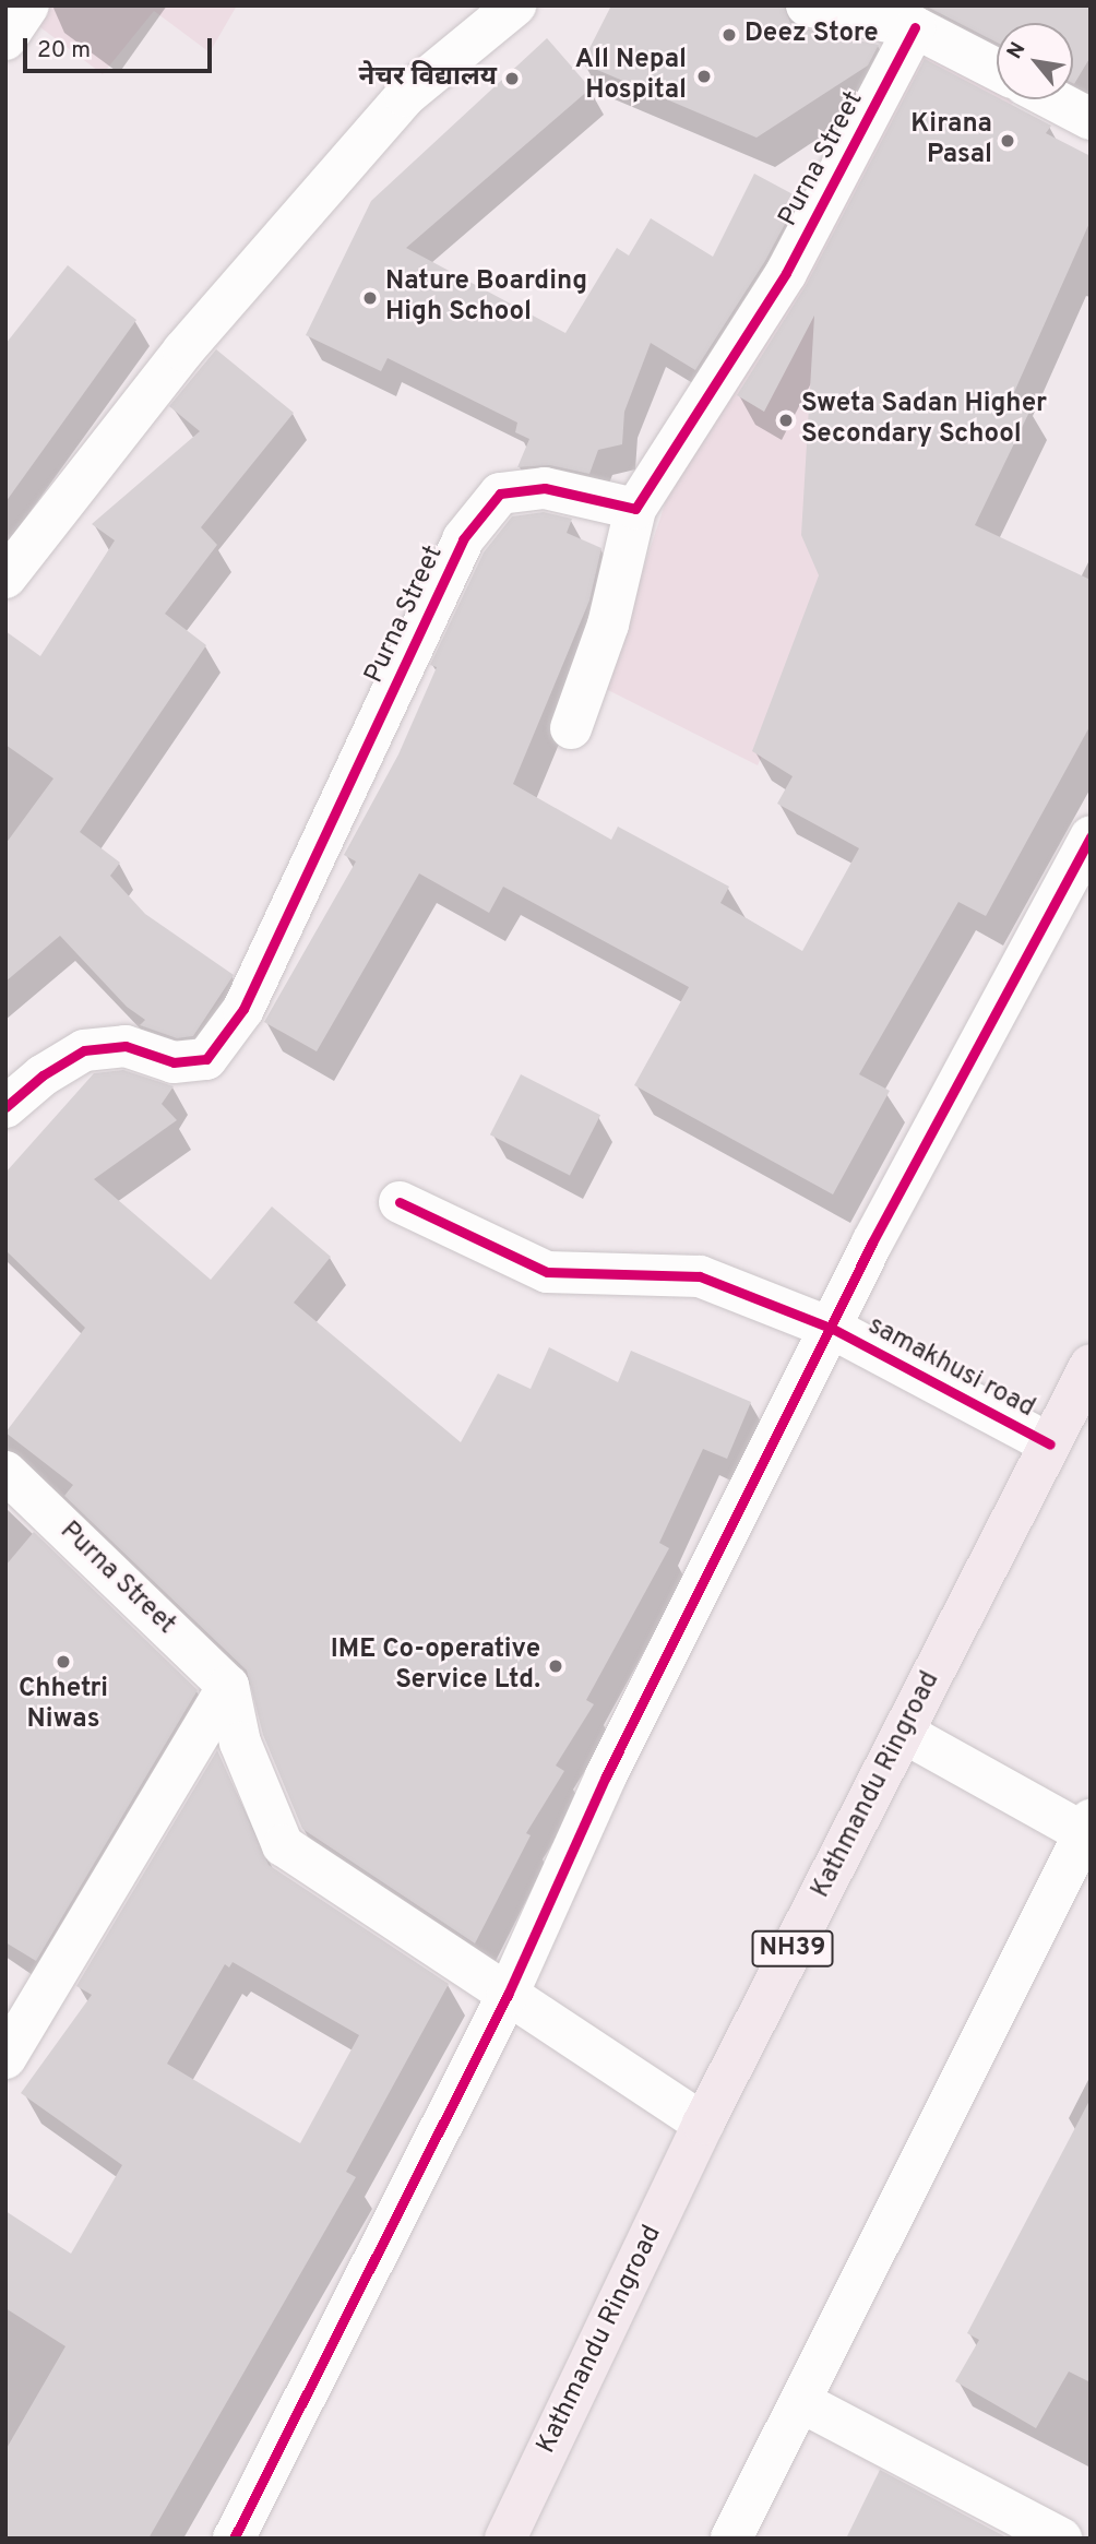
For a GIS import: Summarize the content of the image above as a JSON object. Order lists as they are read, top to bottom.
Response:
{
  "streets": {
    "highway": ["Kathmandu Ringroad", "NH39"],
    "street": ["Purna Street", "samakhusi road"]
  },
  "crossings": [
    ["samakhusi road", "Kathmandu Ringroad"]
  ],
  "places": [
    "Deez Store",
    "All Nepal Hospital",
    "नेचर विद्यालय",
    "Kirana Pasal",
    "Nature Boarding High School",
    "Sweta Sadan Higher Secondary School",
    "Chhetri Niwas",
    "IME Co-operative Service Ltd."
  ],
  "scale_bar": "20 m",
  "north": "top left"
}
